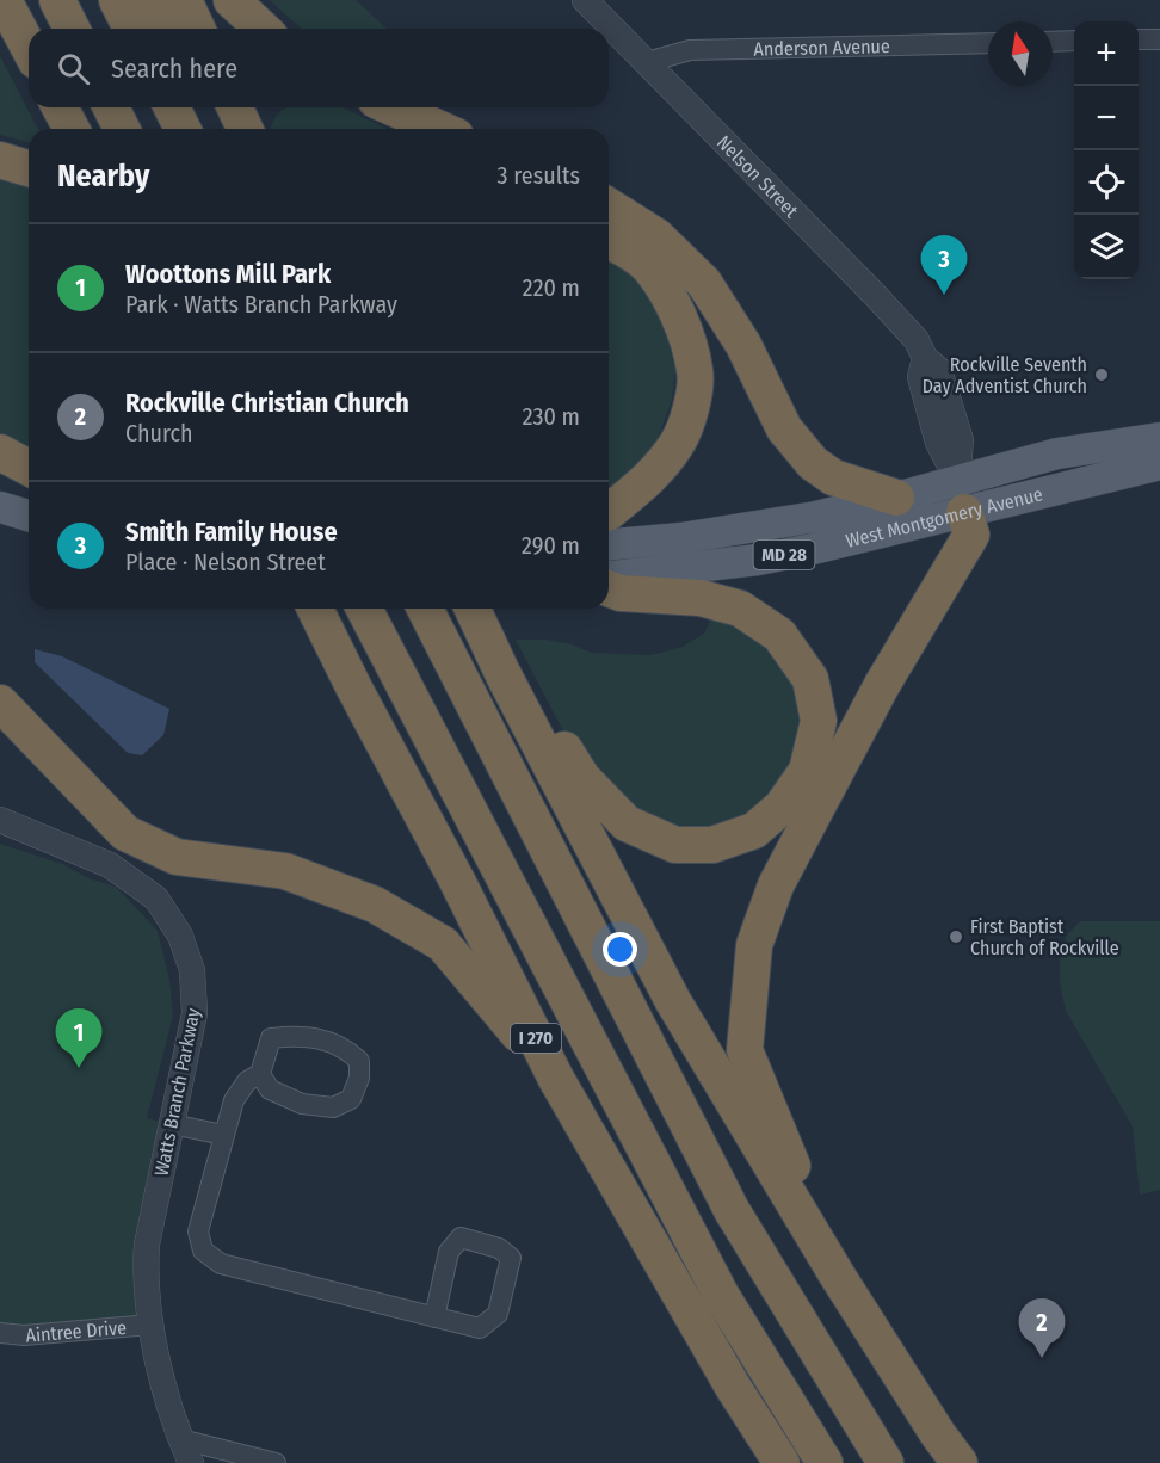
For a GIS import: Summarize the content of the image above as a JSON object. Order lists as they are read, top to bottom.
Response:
{
  "streets": {
    "highway": ["I 270"],
    "main road": ["West Montgomery Avenue", "MD 28"],
    "street": [
      "Anderson Avenue",
      "Nelson Street",
      "Watts Branch Parkway",
      "Aintree Drive"
    ]
  },
  "crossings": [
    ["Anderson Avenue", "Nelson Street"],
    ["Nelson Street", "West Montgomery Avenue"],
    ["Watts Branch Parkway", "Aintree Drive"]
  ],
  "places": ["Rockville Seventh Day Adventist Church", "First Baptist Church of Rockville"],
  "north": "top",
  "page": {
    "map_buttons": ["+", "−"],
    "search": "Search here",
    "heading": ["Nearby", "3 results"],
    "list": [
      {
        "mark": "1",
        "name": "Woottons Mill Park",
        "note": "Park · Watts Branch Parkway",
        "value": "220 m"
      },
      {
        "mark": "2",
        "name": "Rockville Christian Church",
        "note": "Church",
        "value": "230 m"
      },
      {
        "mark": "3",
        "name": "Smith Family House",
        "note": "Place · Nelson Street",
        "value": "290 m"
      }
    ],
    "pins": ["3", "1", "2"]
  }
}
